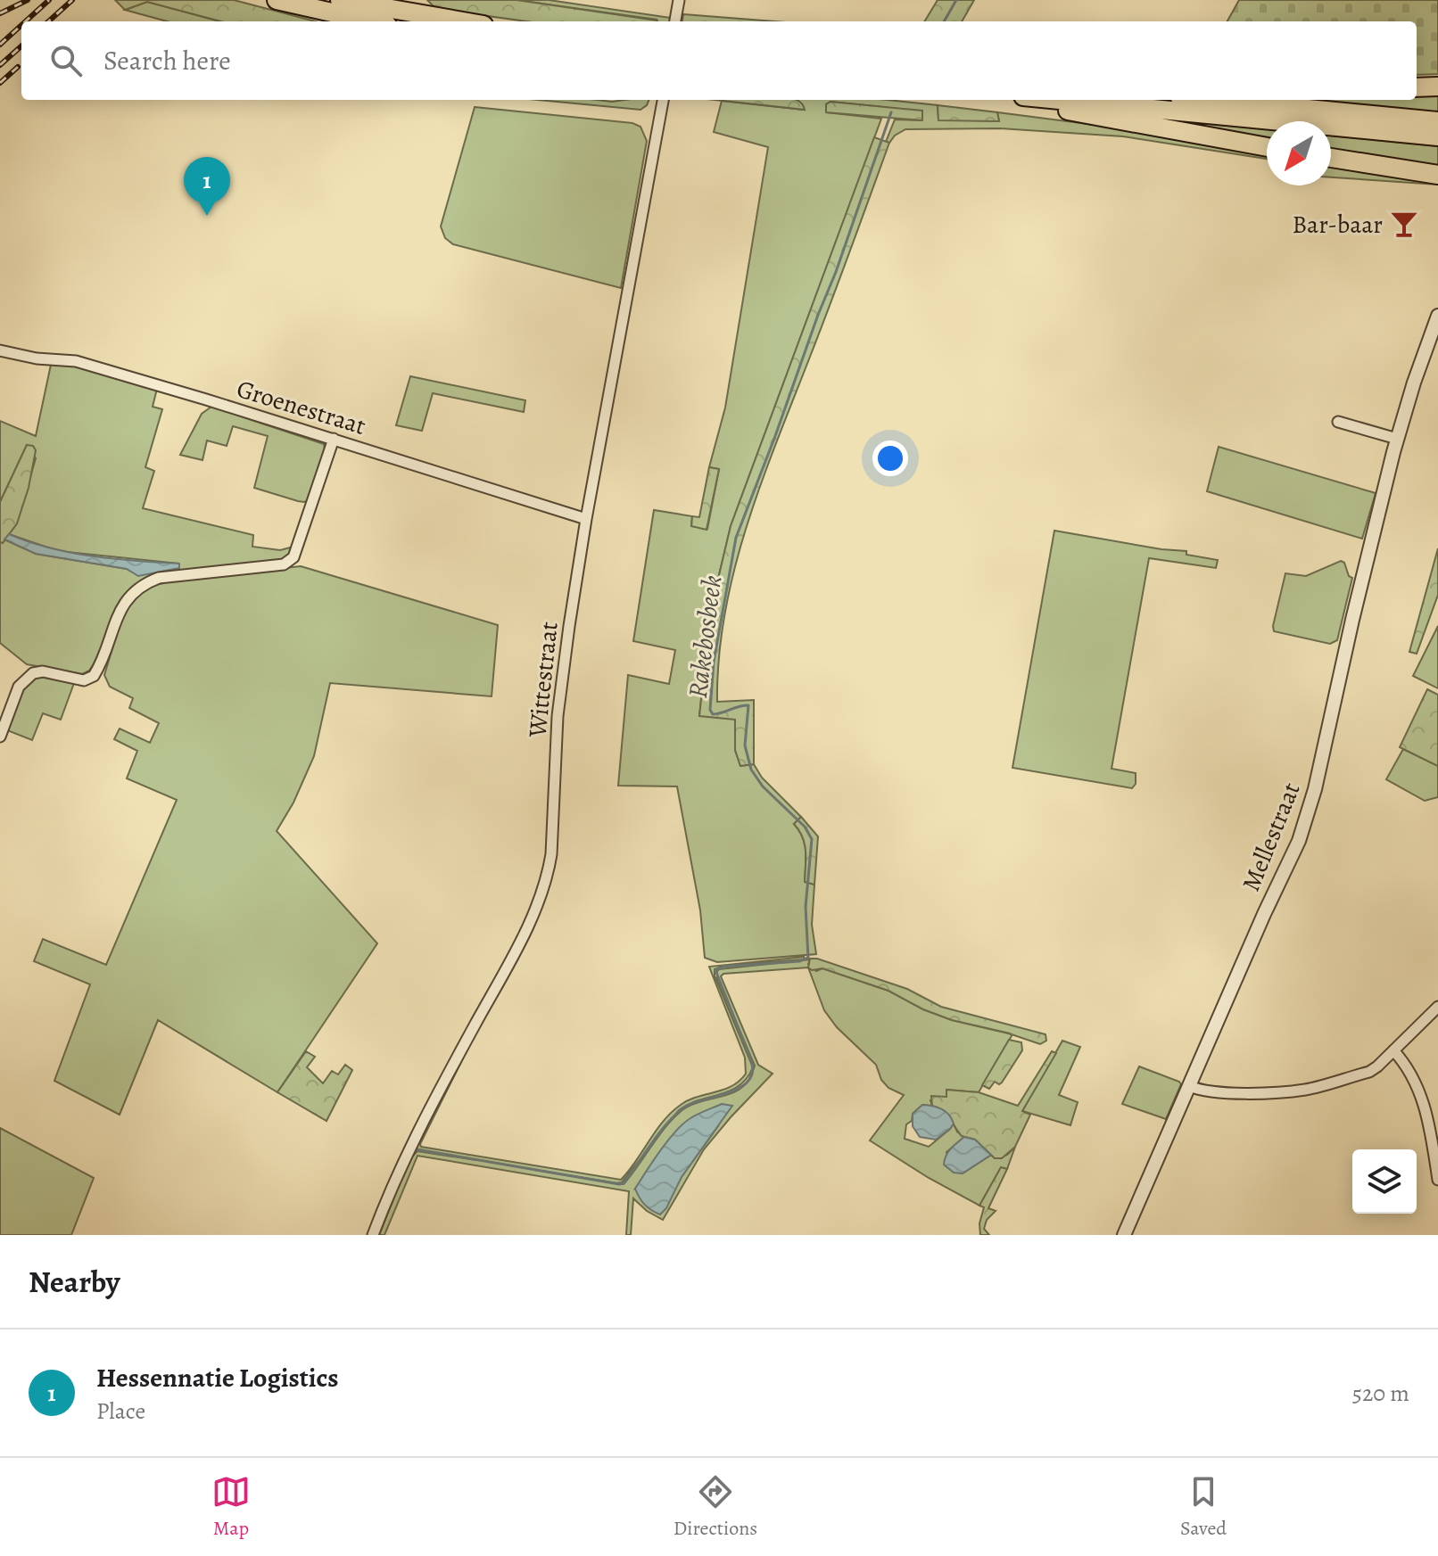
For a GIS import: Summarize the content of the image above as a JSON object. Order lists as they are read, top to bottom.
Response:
{
  "streets": {
    "street": ["Groenestraat", "Wittestraat", "Mellestraat"]
  },
  "crossings": [
    ["Groenestraat", "Wittestraat"]
  ],
  "water": ["Rakebosbeek"],
  "places": {
    "bar": ["Bar-baar"]
  },
  "north": "bottom left",
  "page": {
    "search": "Search here",
    "pins": "1",
    "heading": "Nearby",
    "list": [
      {
        "mark": "1",
        "name": "Hessennatie Logistics",
        "note": "Place",
        "value": "520 m"
      }
    ],
    "nav": ["Map", "Directions", "Saved"]
  }
}
